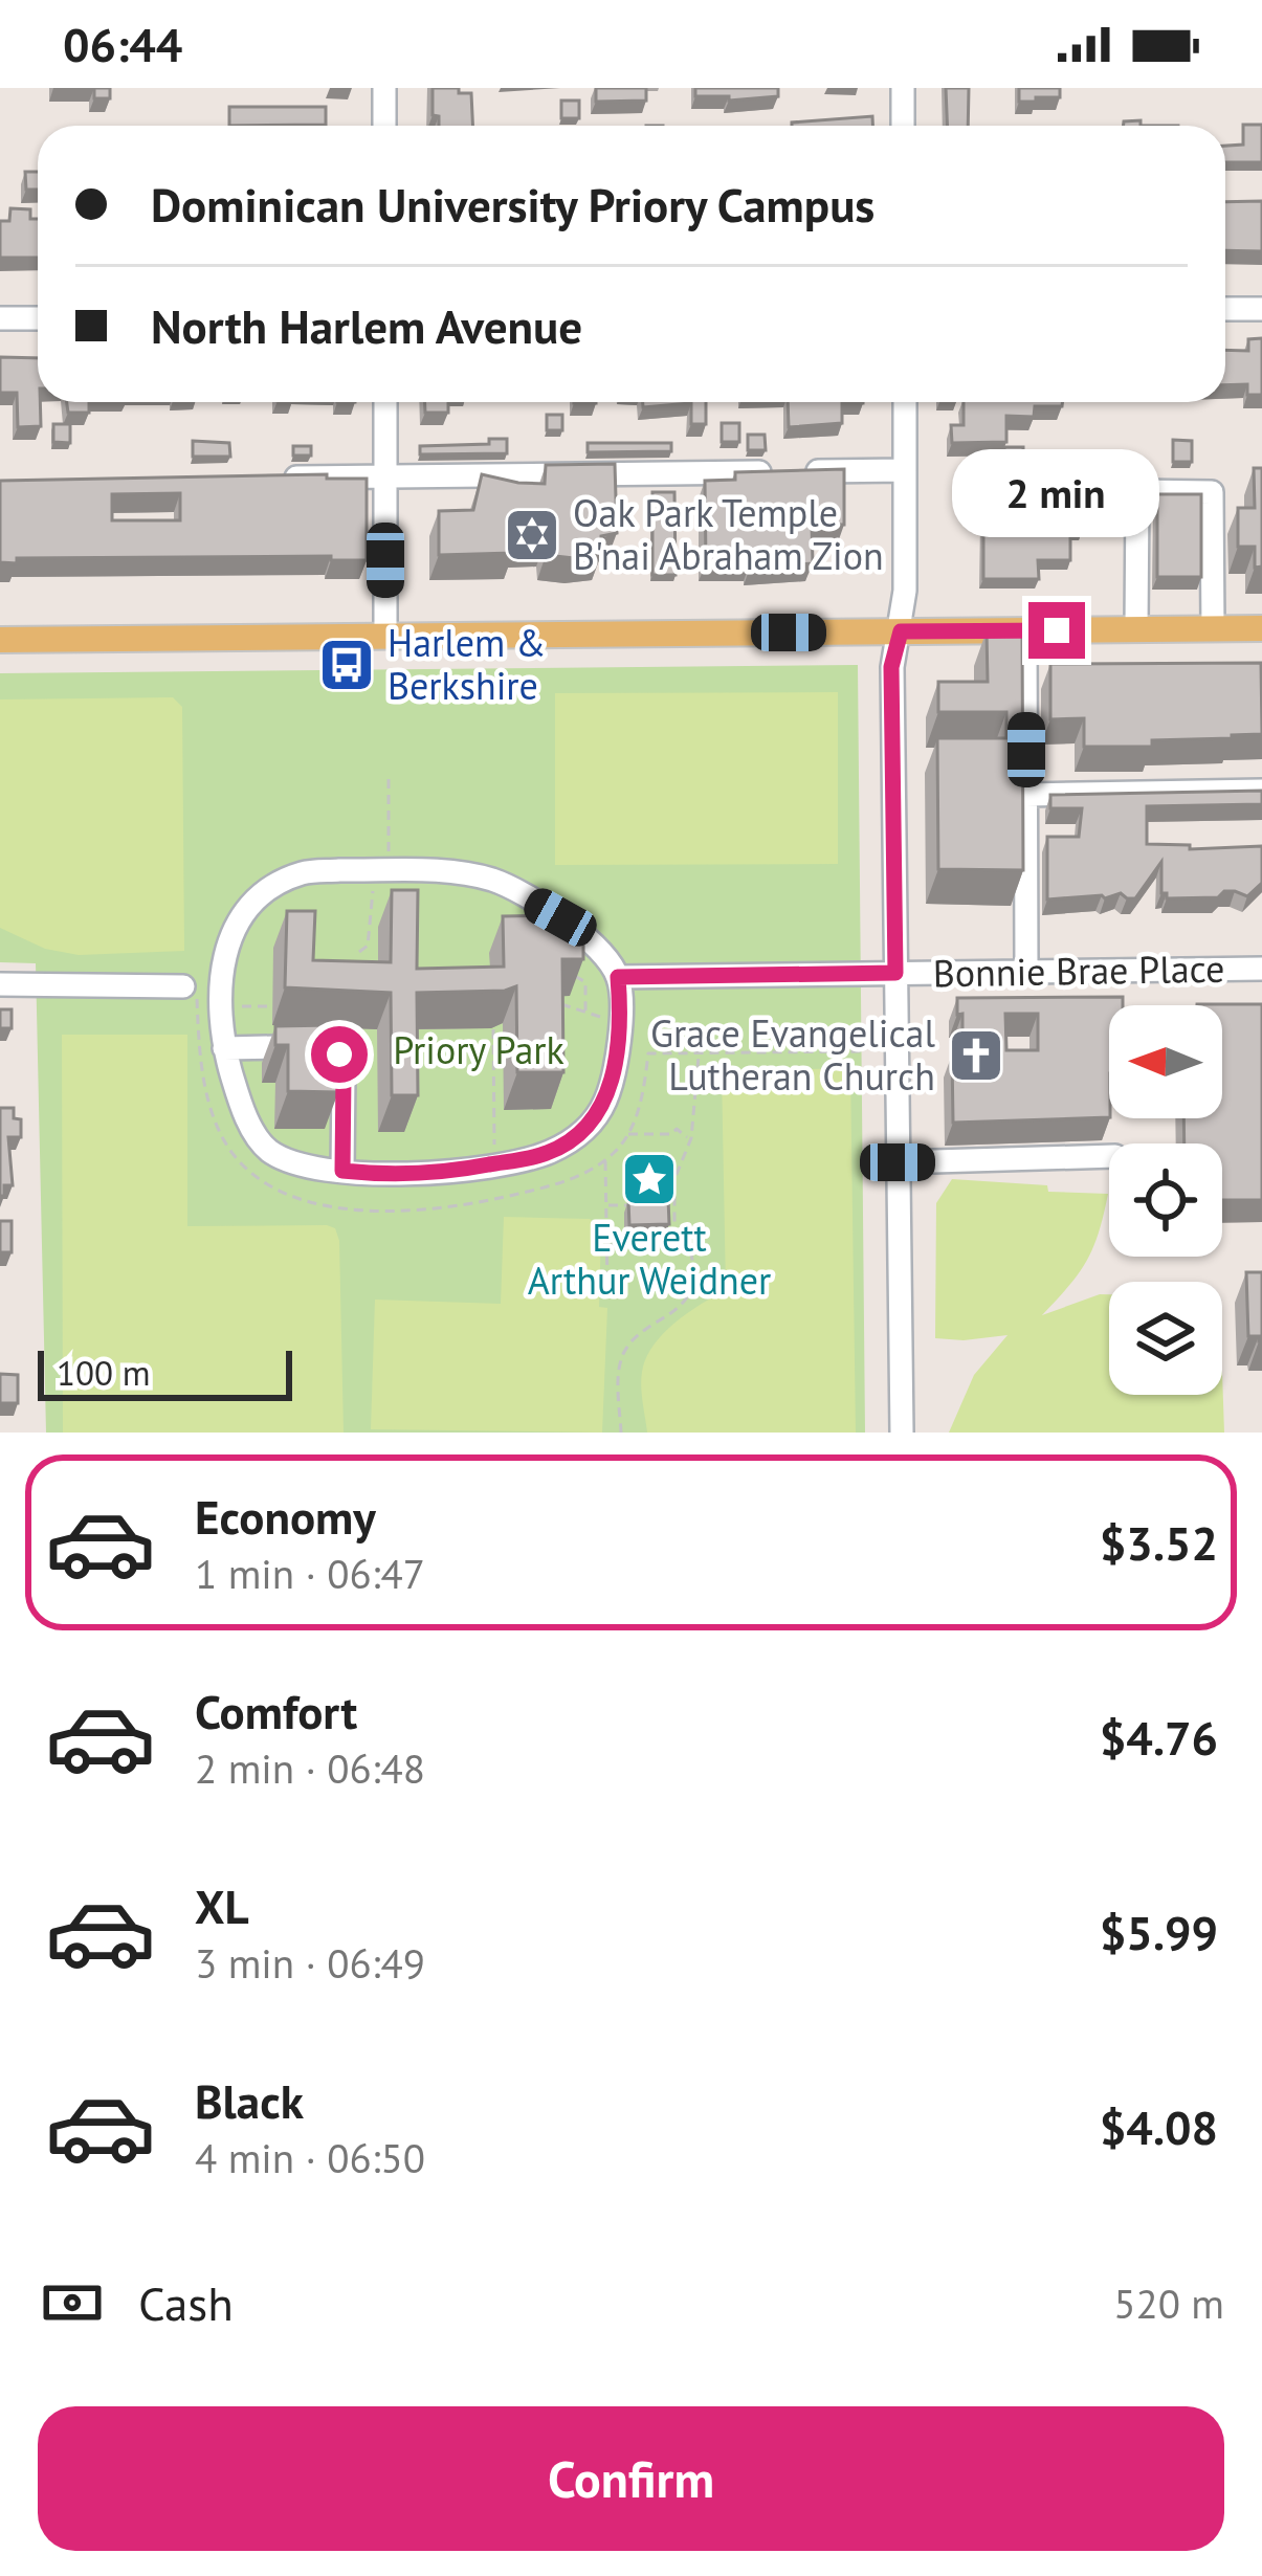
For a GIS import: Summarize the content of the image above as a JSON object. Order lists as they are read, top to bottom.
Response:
{
  "streets": {
    "street": ["Bonnie Brae Place"]
  },
  "parks": ["Priory Park"],
  "places": {
    "synagogue": ["Oak Park Temple B'nai Abraham Zion"],
    "bus stop": ["Harlem & Berkshire"],
    "church": ["Grace Evangelical Lutheran Church"],
    "place": ["Everett Arthur Weidner"]
  },
  "scale_bar": "100 m",
  "north": "left",
  "page": {
    "status": "06:44",
    "banner": ["Dominican University Priory Campus", "North Harlem Avenue"],
    "bubble": "2 min",
    "scale": "100 m",
    "list": [
      {
        "name": "Economy",
        "note": "1 min · 06:47",
        "value": "$3.52"
      },
      {
        "name": "Comfort",
        "note": "2 min · 06:48",
        "value": "$4.76"
      },
      {
        "name": "XL",
        "note": "3 min · 06:49",
        "value": "$5.99"
      },
      {
        "name": "Black",
        "note": "4 min · 06:50",
        "value": "$4.08"
      }
    ],
    "pay": ["Cash", "520 m"],
    "buttons": "Confirm"
  }
}
